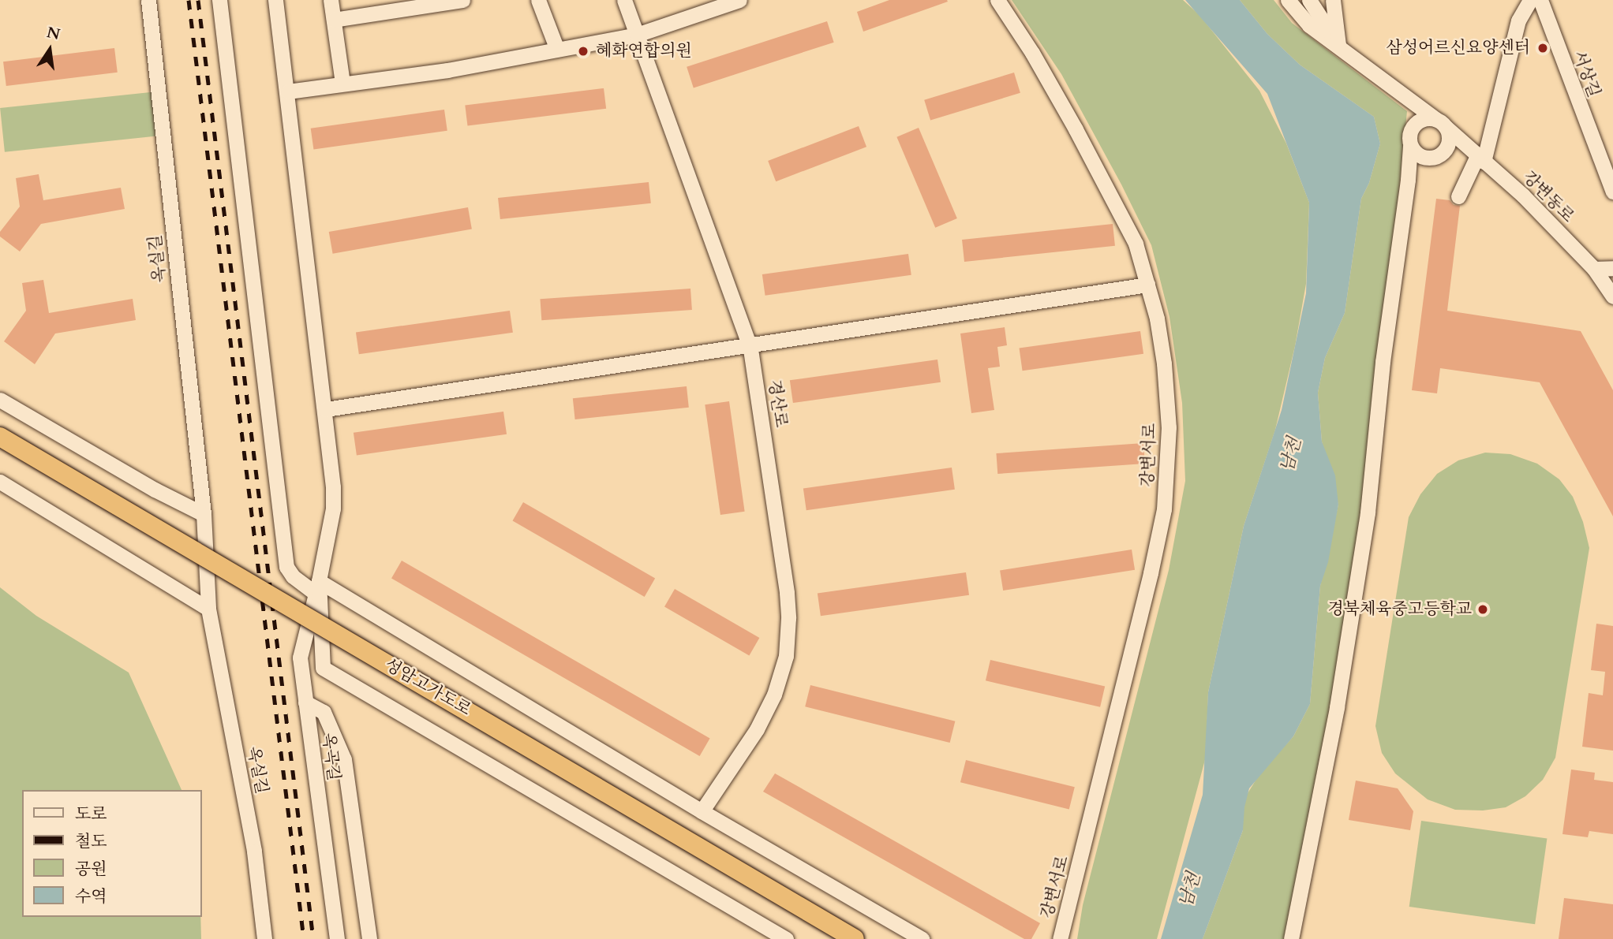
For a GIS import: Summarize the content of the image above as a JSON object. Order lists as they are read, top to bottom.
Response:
{
  "streets": {
    "main road": ["성암고가도로"],
    "street": [
      "서상길",
      "강변동로",
      "옥실길",
      "경산로",
      "강변서로",
      "옥곡길"
    ]
  },
  "water": ["남천"],
  "places": ["삼성어르신요양센터", "혜화연합의원", "경북체육중고등학교"],
  "legend": [
    "도로",
    "철도",
    "공원",
    "수역"
  ],
  "north": "top"
}
